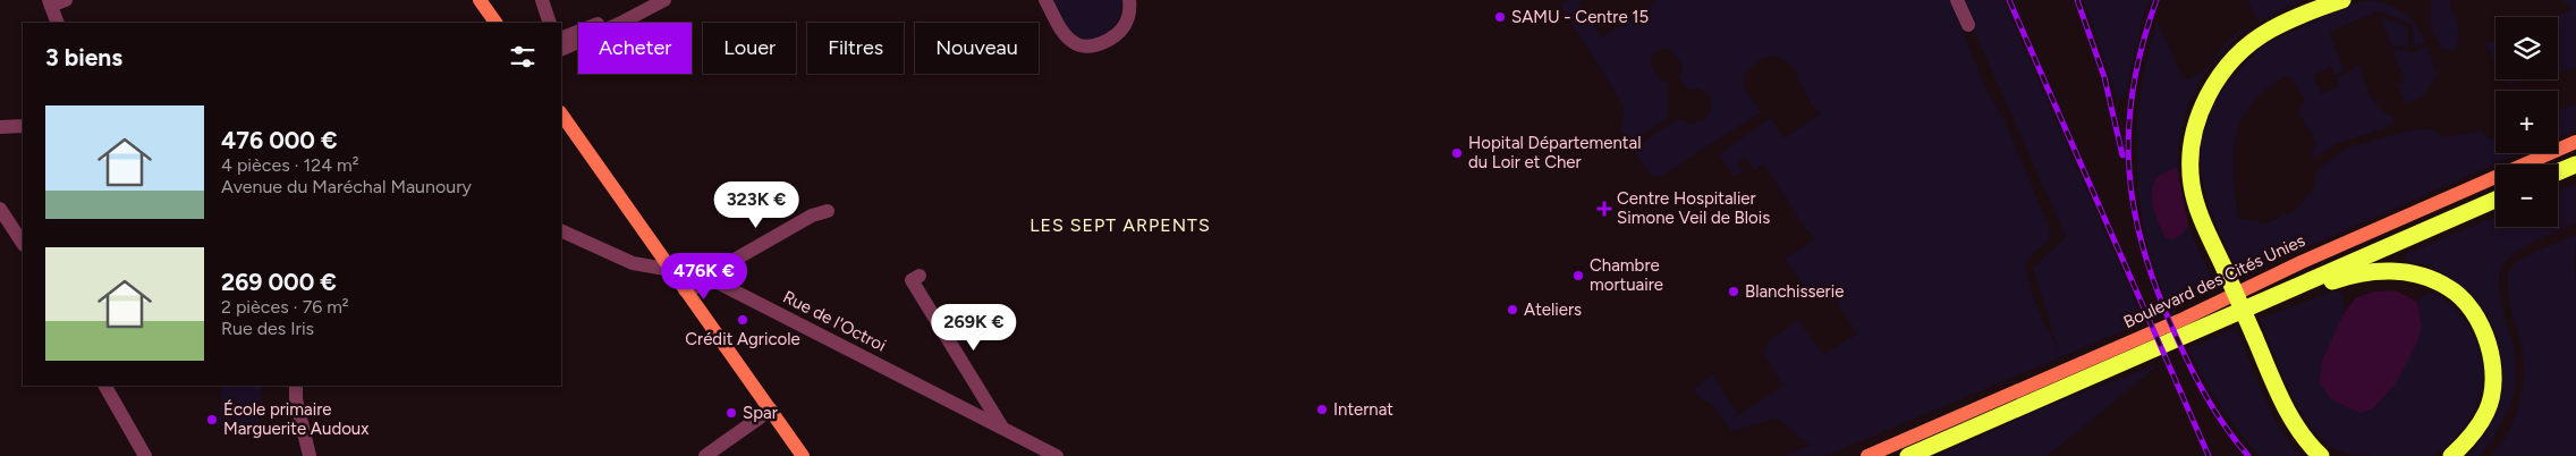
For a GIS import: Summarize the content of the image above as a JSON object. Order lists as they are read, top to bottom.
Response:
{
  "streets": {
    "highway": ["Boulevard des Cités Unies"],
    "street": ["Rue de l'Octroi"]
  },
  "districts": ["LES SEPT ARPENTS"],
  "places": {
    "other": [
      "SAMU - Centre 15",
      "Hopital Départemental du Loir et Cher",
      "Chambre mortuaire",
      "Blanchisserie",
      "Ateliers",
      "Crédit Agricole",
      "Internat",
      "Spar",
      "École primaire Marguerite Audoux"
    ],
    "health": ["Centre Hospitalier Simone Veil de Blois"]
  },
  "page": {
    "map_buttons": ["+", "−"],
    "chip": [
      "Acheter",
      "Louer",
      "Filtres",
      "Nouveau"
    ],
    "heading": "3 biens",
    "list": [
      {
        "name": "476 000 €",
        "note": "4 pièces · 124 m² · Avenue du Maréchal Maunoury"
      },
      {
        "name": "269 000 €",
        "note": "2 pièces · 76 m² · Rue des Iris"
      }
    ],
    "price": ["323K €", "476K €", "269K €"]
  }
}
